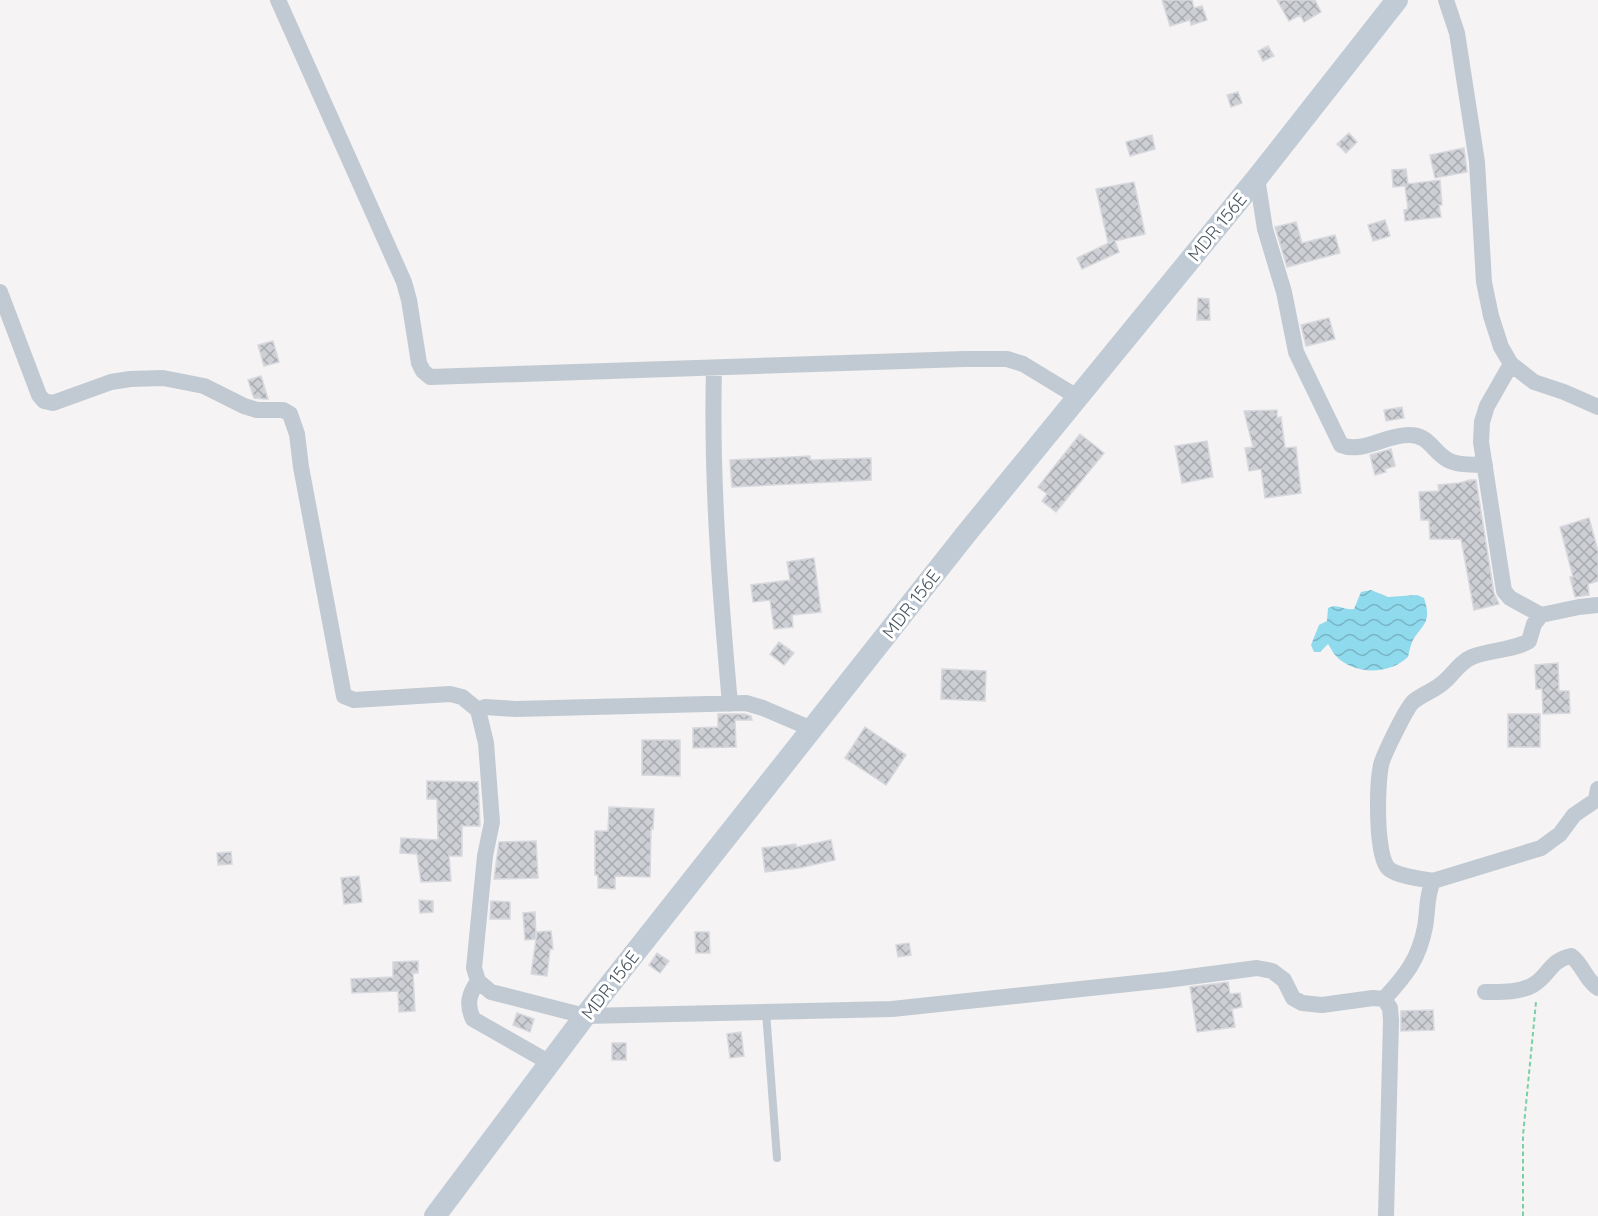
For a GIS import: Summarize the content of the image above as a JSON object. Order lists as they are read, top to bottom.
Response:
{
  "streets": {
    "main road": ["MDR 156E"]
  }
}
